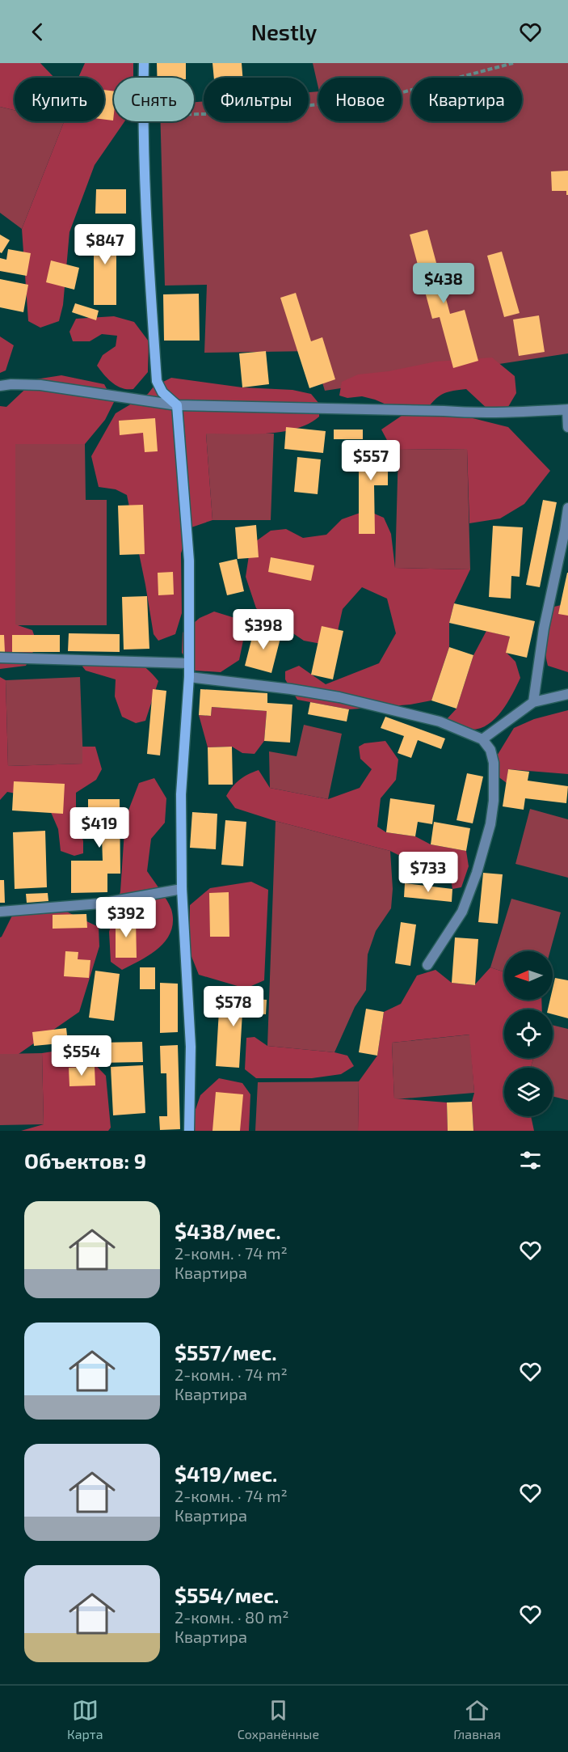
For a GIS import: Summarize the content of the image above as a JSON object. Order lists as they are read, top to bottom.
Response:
{
  "north": "left",
  "page": {
    "header": "Nestly",
    "chip": [
      "Купить",
      "Снять",
      "Фильтры",
      "Новое",
      "Квартира"
    ],
    "price": [
      "$847",
      "$438",
      "$557",
      "$398",
      "$419",
      "$733",
      "$392",
      "$578",
      "$554"
    ],
    "heading": "Объектов: 9",
    "list": [
      {
        "name": "$438/мес.",
        "note": "2-комн. · 74 m² · Квартира"
      },
      {
        "name": "$557/мес.",
        "note": "2-комн. · 74 m² · Квартира"
      },
      {
        "name": "$419/мес.",
        "note": "2-комн. · 74 m² · Квартира"
      },
      {
        "name": "$554/мес.",
        "note": "2-комн. · 80 m² · Квартира"
      }
    ],
    "tabs": ["Карта", "Сохранённые", "Главная"]
  }
}
